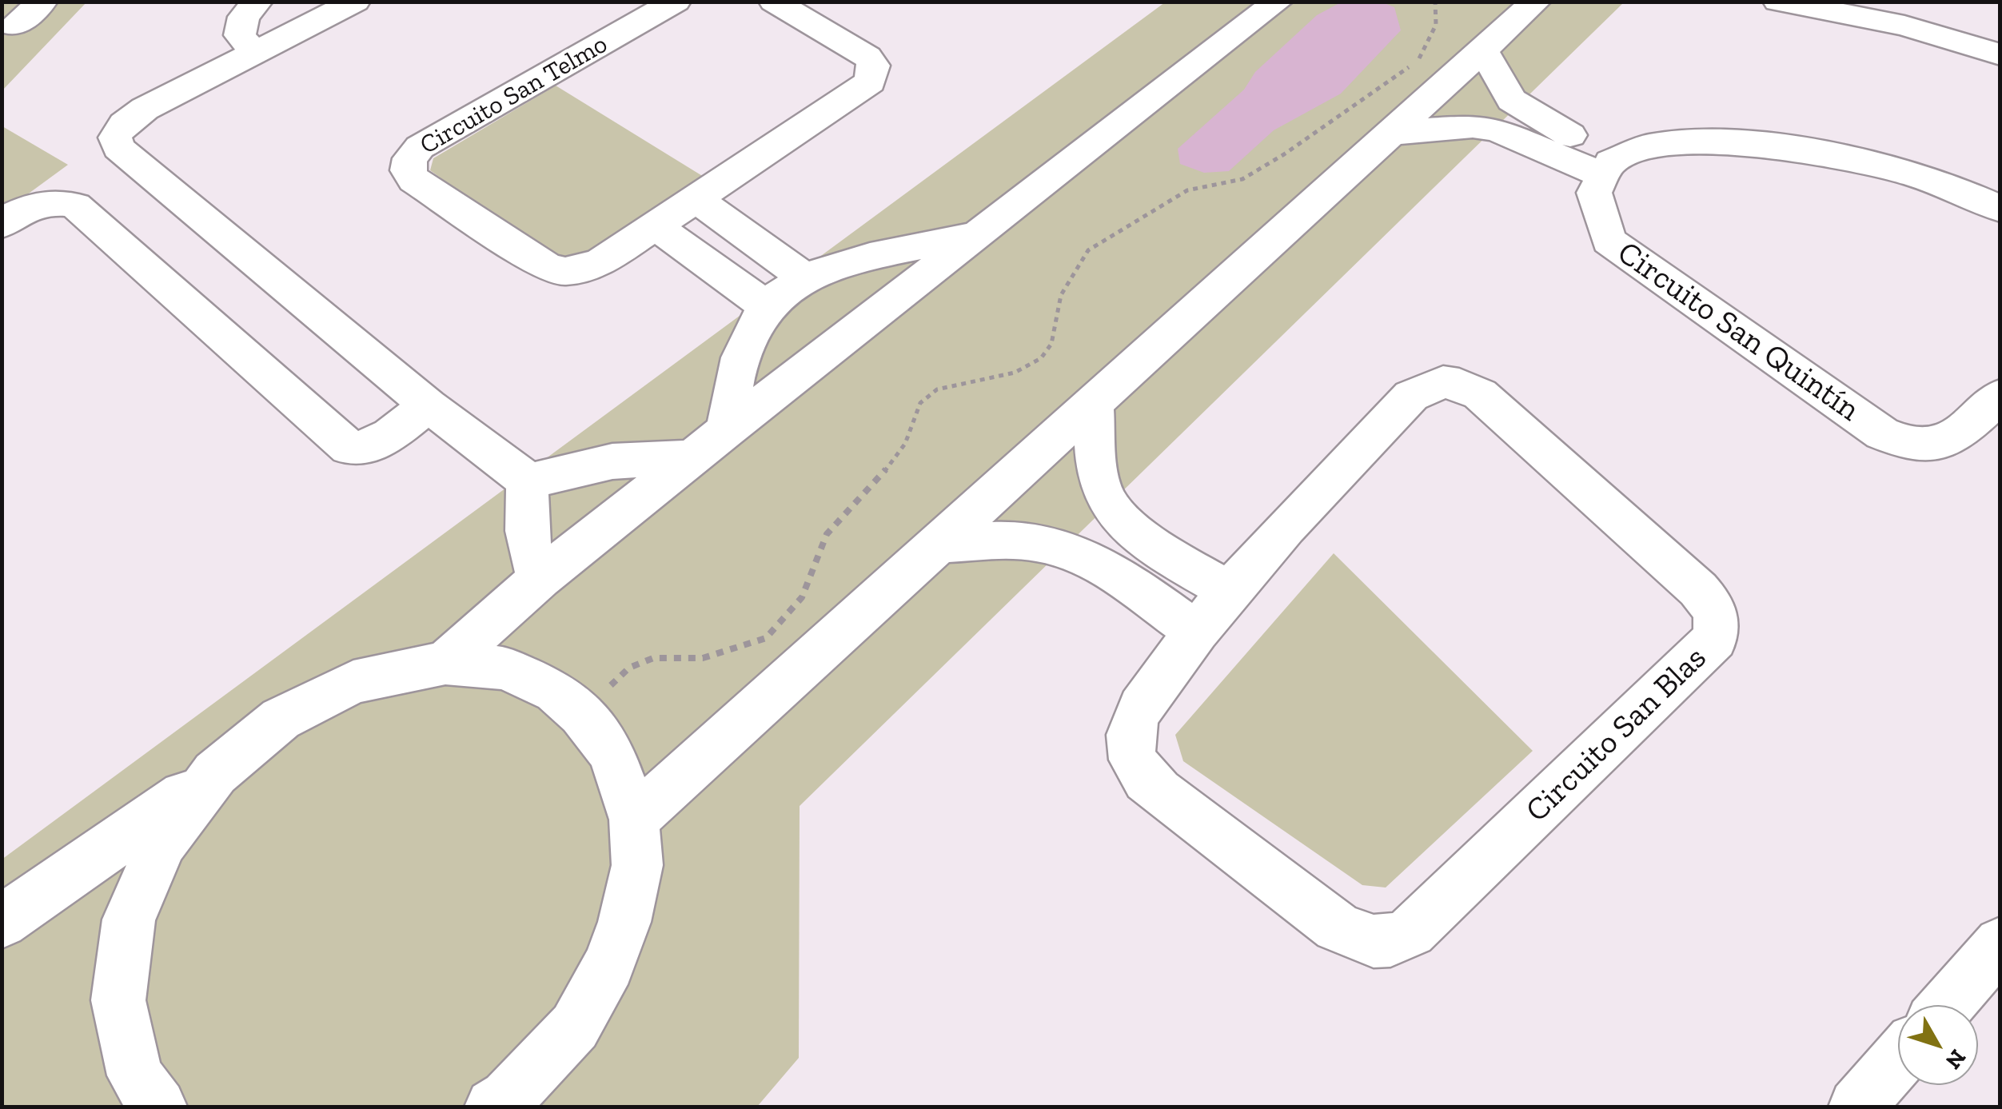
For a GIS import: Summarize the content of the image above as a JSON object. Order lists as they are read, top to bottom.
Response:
{
  "streets": {
    "street": ["Circuito San Telmo", "Circuito San Quintín", "Circuito San Blas"]
  },
  "north": "bottom right"
}
